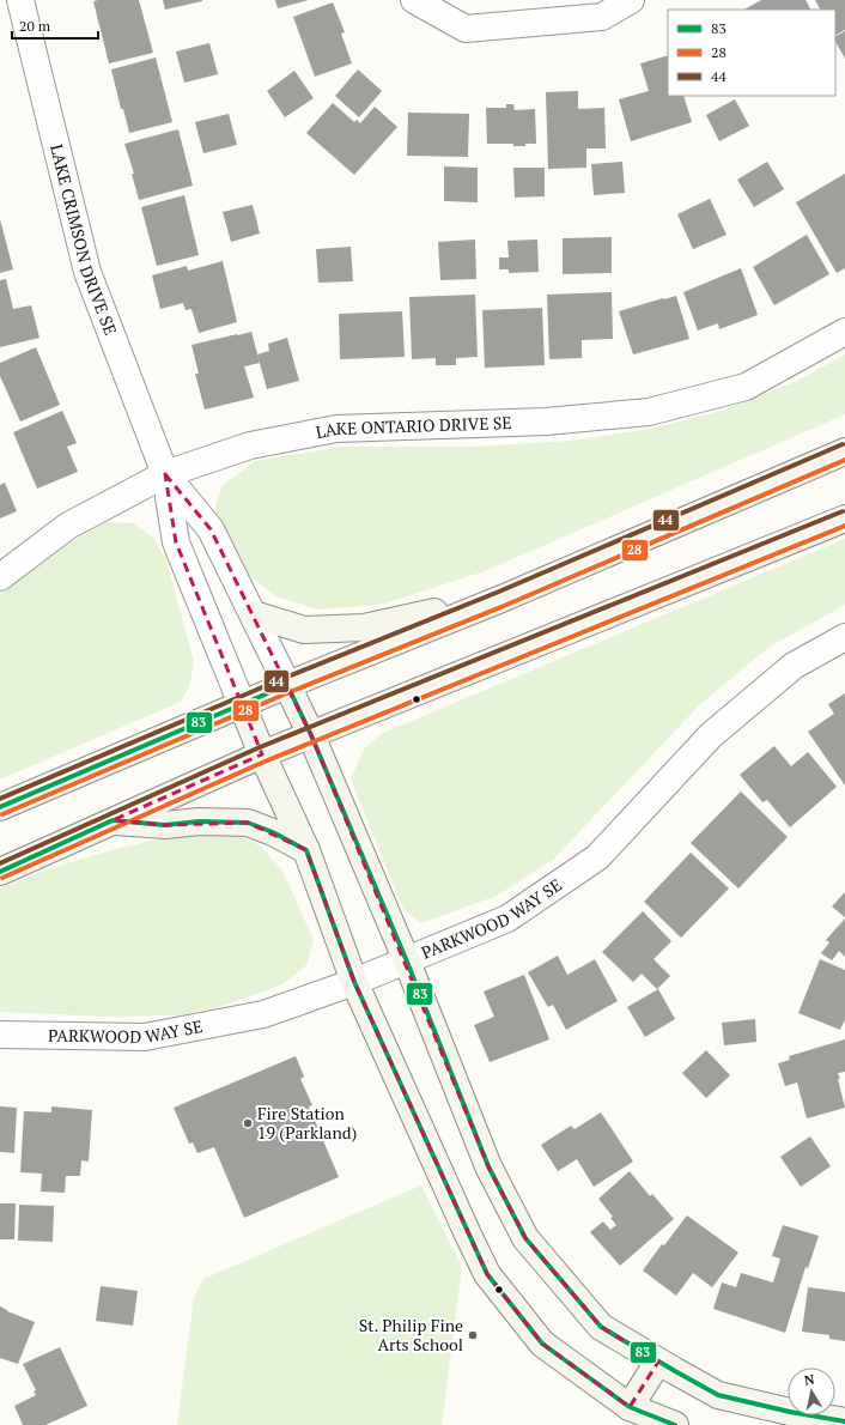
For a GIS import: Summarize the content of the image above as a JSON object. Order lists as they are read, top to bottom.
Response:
{
  "streets": {
    "street": ["LAKE CRIMSON DRIVE SE", "LAKE ONTARIO DRIVE SE", "PARKWOOD WAY SE"]
  },
  "crossings": [
    ["LAKE CRIMSON DRIVE SE", "LAKE ONTARIO DRIVE SE"]
  ],
  "places": ["Fire Station 19 (Parkland)", "St. Philip Fine Arts School"],
  "lines": ["transit line 44", "transit line 28", "transit line 83"],
  "legend": ["83", "28", "44"],
  "scale_bar": "20 m",
  "north": "top"
}
